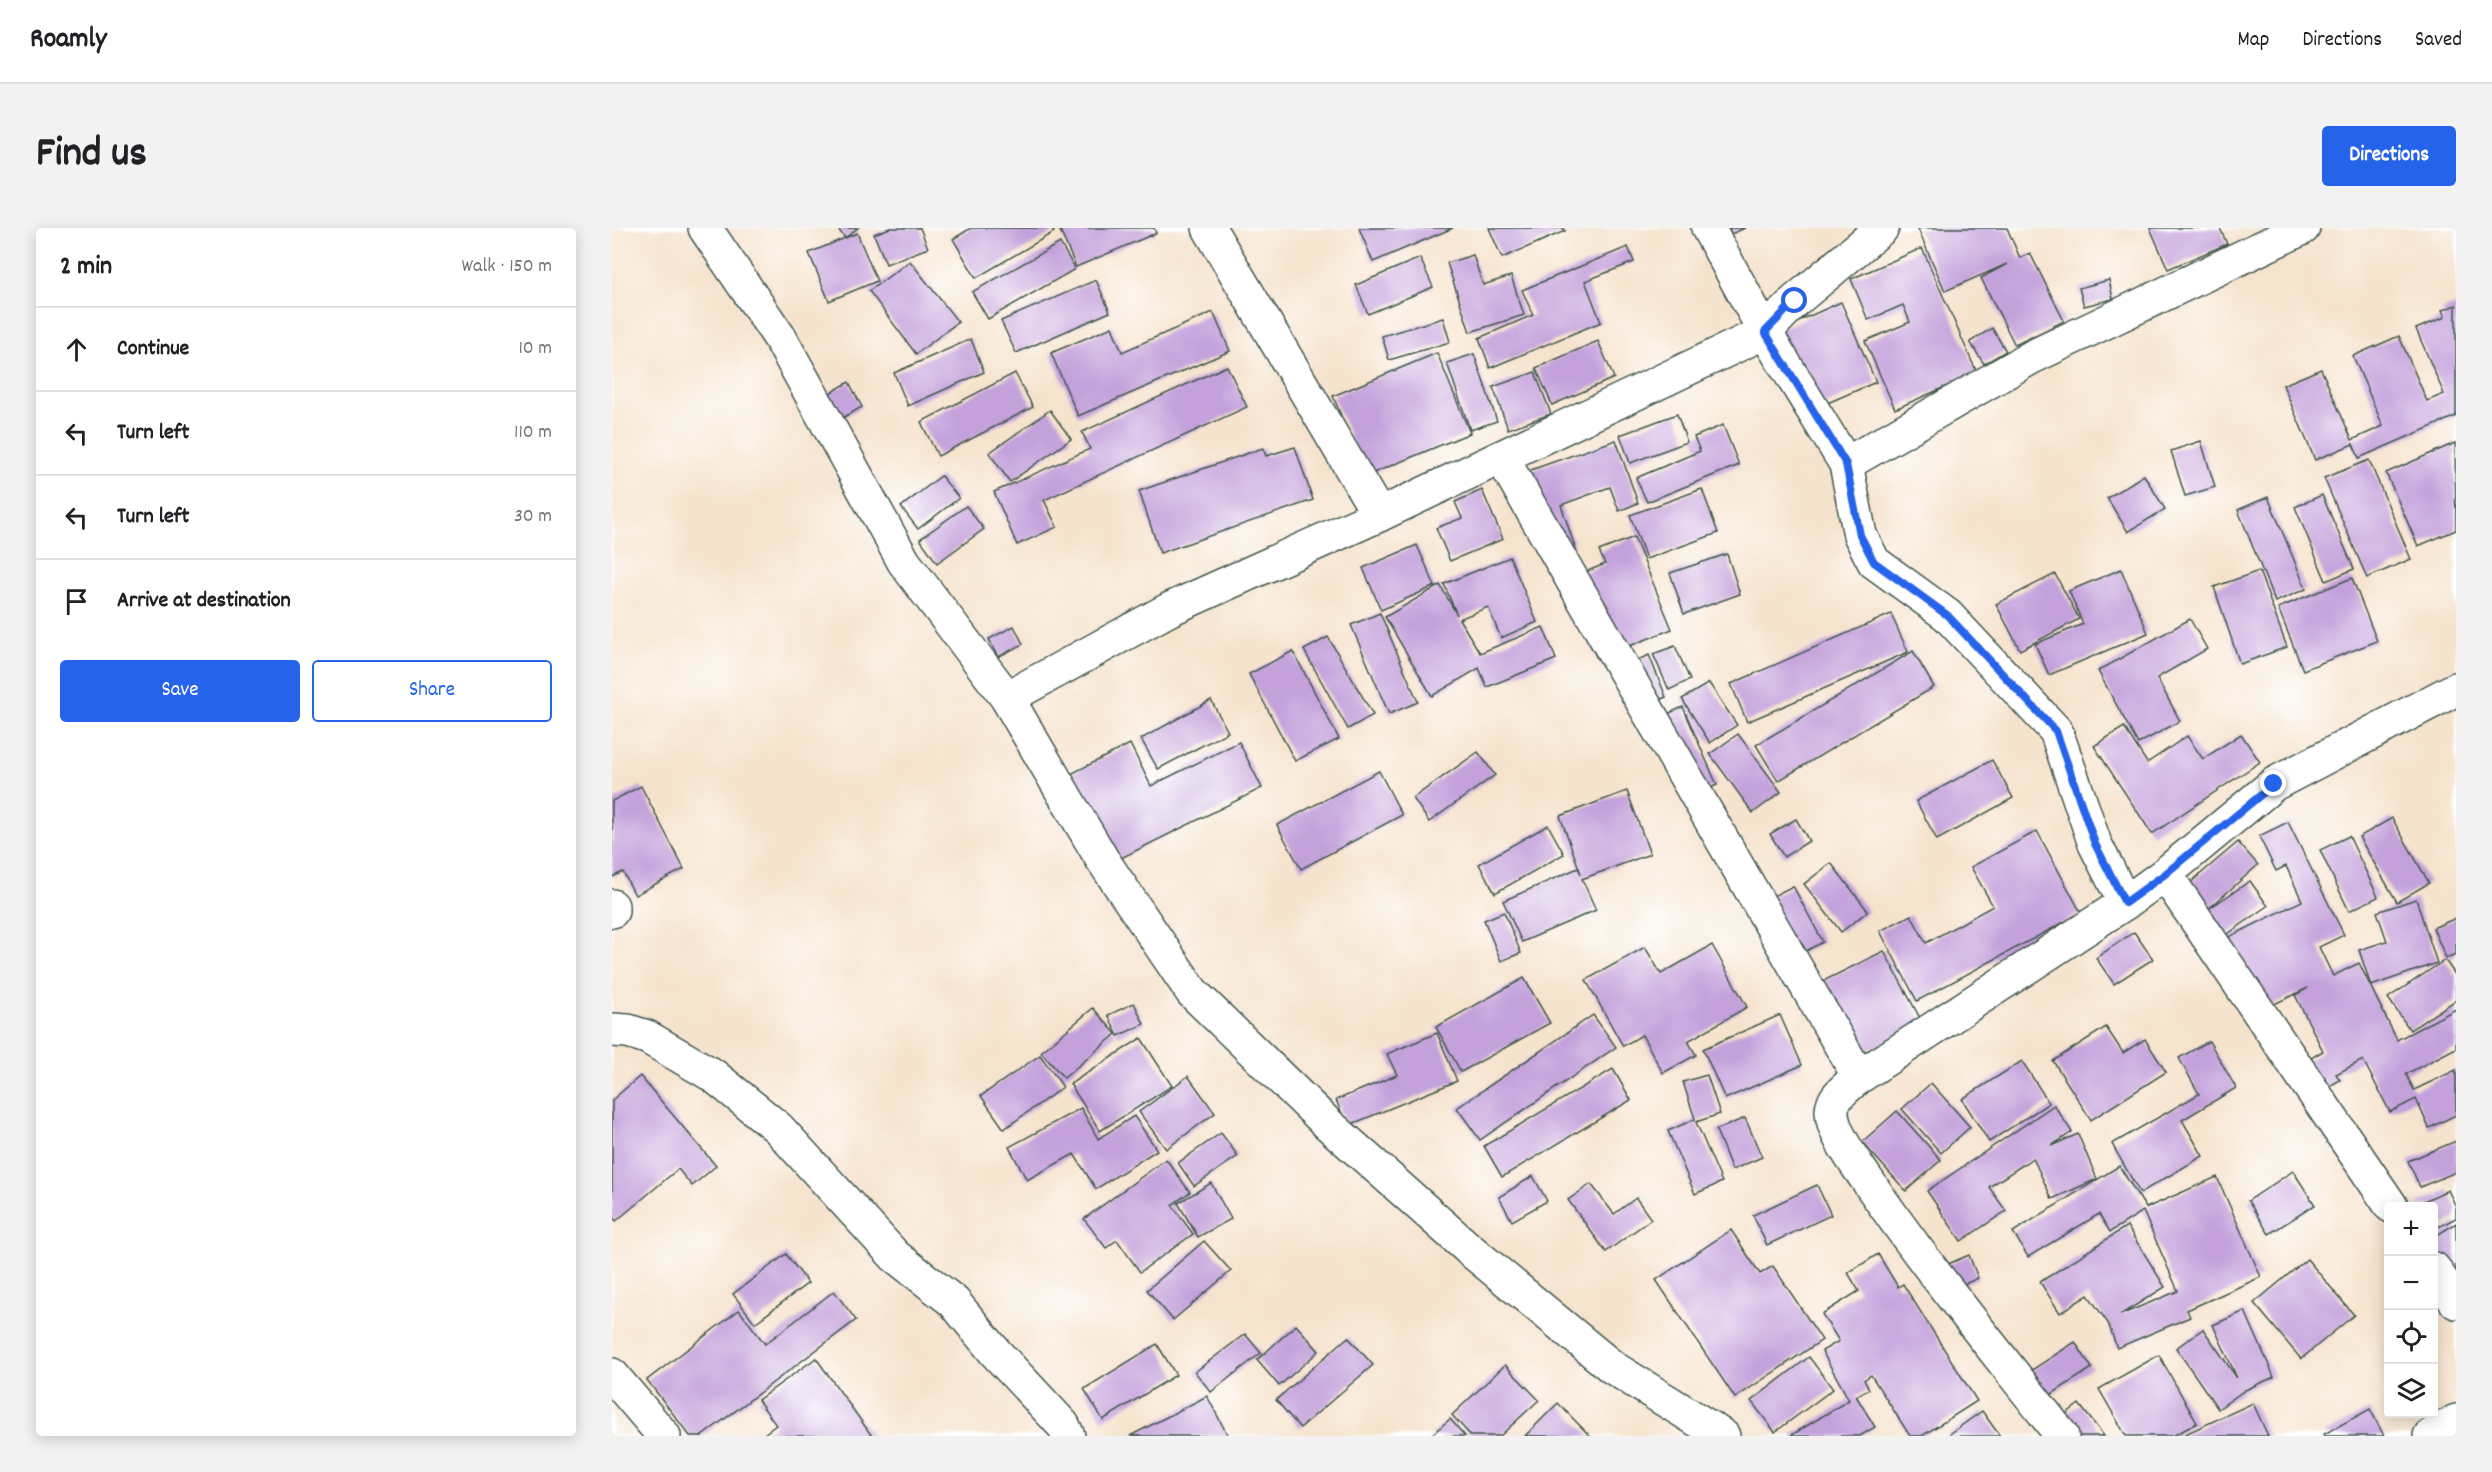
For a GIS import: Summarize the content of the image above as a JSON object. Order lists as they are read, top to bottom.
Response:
{
  "page": {
    "header": "Roamly",
    "nav": ["Map", "Directions", "Saved"],
    "title": "Find us",
    "buttons": [
      "Directions",
      ["Save", "Share"]
    ],
    "heading": ["2 min", "Walk · 150 m"],
    "list": [
      ["Continue", "10 m"],
      ["Turn left", "110 m"],
      ["Turn left", "30 m"],
      "Arrive at destination"
    ],
    "map_buttons": ["+", "−"]
  }
}
